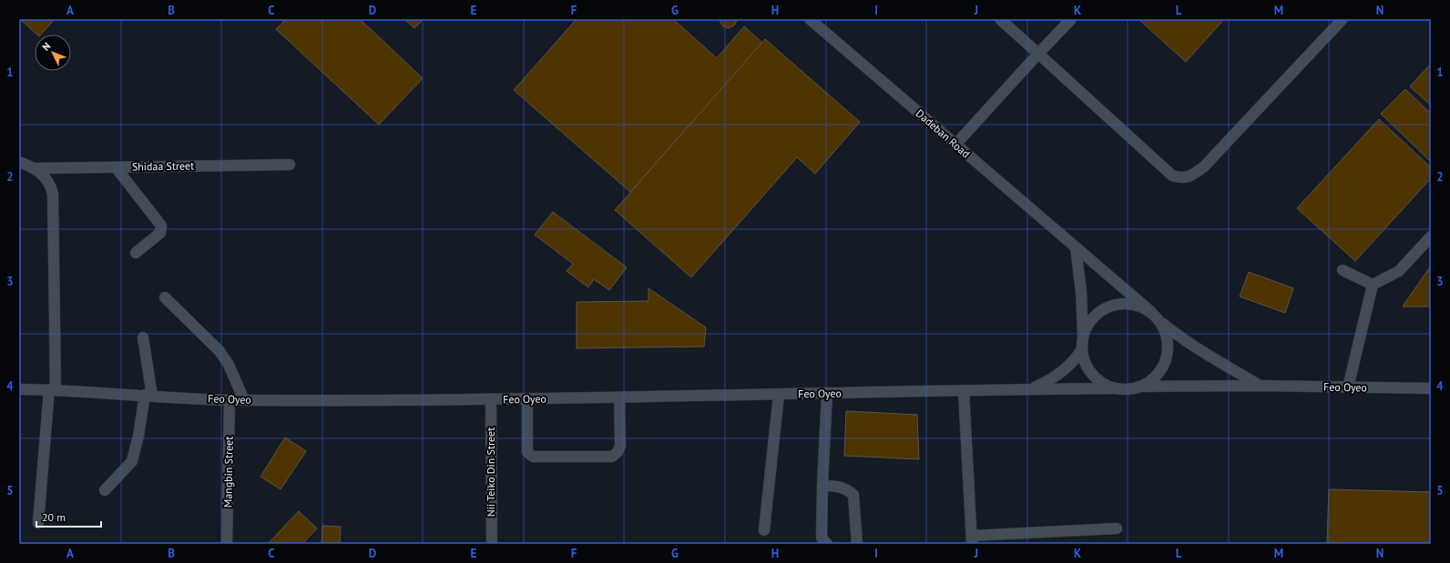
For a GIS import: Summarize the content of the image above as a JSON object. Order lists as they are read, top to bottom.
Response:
{
  "streets": {
    "street": [
      "Dadeban Road",
      "Shidaa Street",
      "Feo Oyeo",
      "Mangbin Street",
      "Nii Teiko Din Street"
    ]
  },
  "crossings": [
    ["Dadeban Road", "Feo Oyeo"],
    ["Shidaa Street", "Feo Oyeo"],
    ["Feo Oyeo", "Mangbin Street"],
    ["Feo Oyeo", "Nii Teiko Din Street"]
  ],
  "scale_bar": "20 m",
  "north": "top left",
  "grid": {
    "columns": [
      "A",
      "B",
      "C",
      "D",
      "E",
      "F",
      "G",
      "H",
      "I",
      "J",
      "K",
      "L",
      "M",
      "N"
    ],
    "rows": [
      "1",
      "2",
      "3",
      "4",
      "5"
    ]
  }
}
